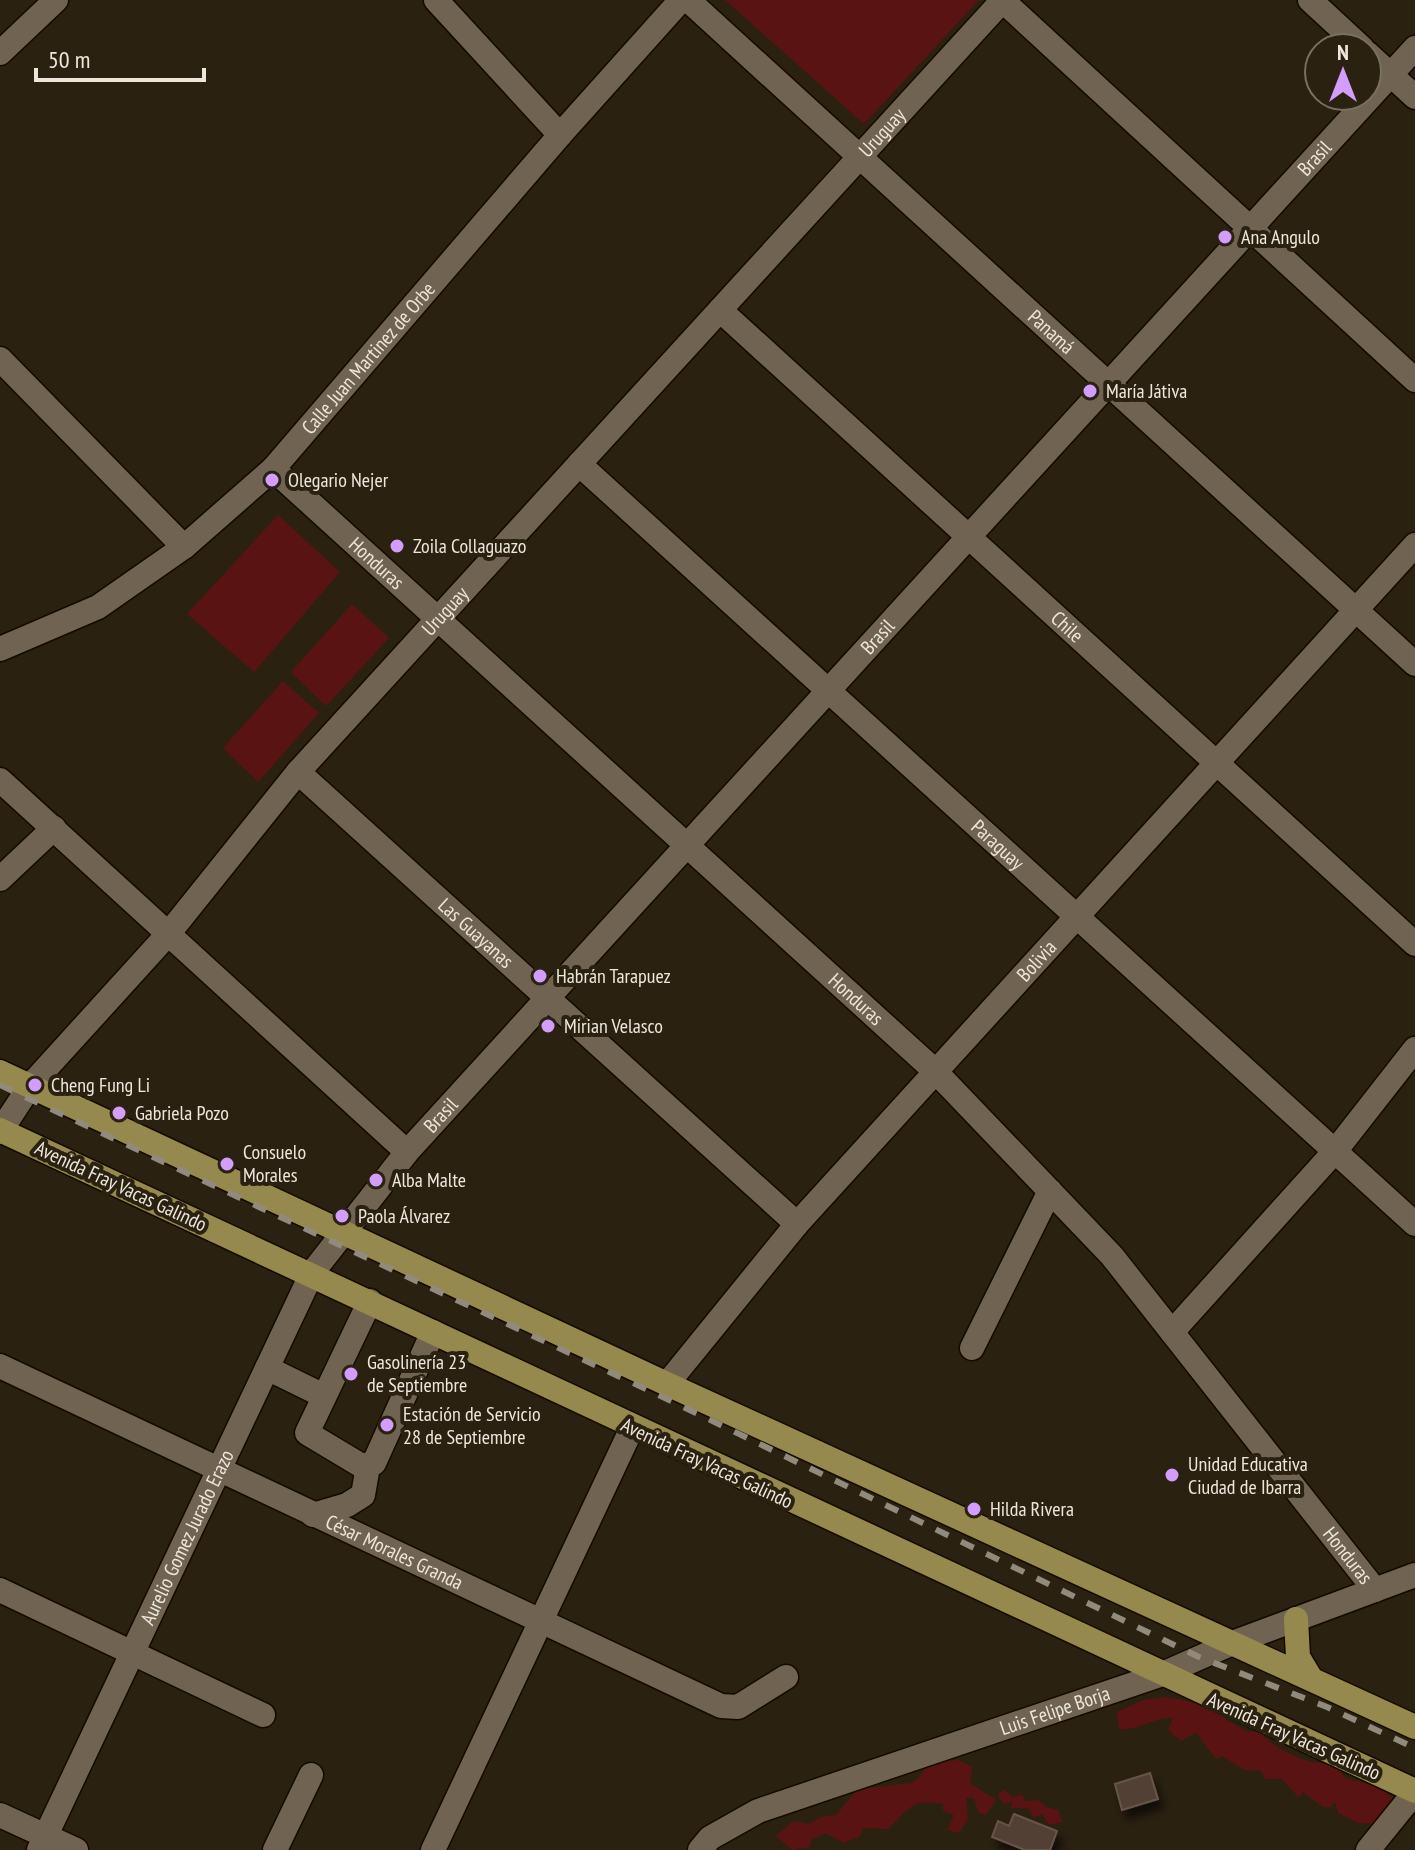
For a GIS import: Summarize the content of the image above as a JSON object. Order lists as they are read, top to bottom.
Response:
{
  "streets": {
    "main road": ["Avenida Fray Vacas Galindo"],
    "street": [
      "Uruguay",
      "Brasil",
      "Panamá",
      "Calle Juan Martinez de Orbe",
      "Honduras",
      "Chile",
      "Paraguay",
      "Las Guayanas",
      "Bolivia",
      "Aurelio Gomez Jurado Erazo",
      "César Morales Granda",
      "Luis Felipe Borja"
    ]
  },
  "crossings": [
    ["Uruguay", "Panamá"],
    ["Uruguay", "Honduras"],
    ["Uruguay", "Chile"],
    ["Uruguay", "Paraguay"],
    ["Uruguay", "Las Guayanas"],
    ["Uruguay", "Avenida Fray Vacas Galindo"],
    ["Brasil", "Panamá"],
    ["Brasil", "Honduras"],
    ["Brasil", "Chile"],
    ["Brasil", "Paraguay"],
    ["Brasil", "Las Guayanas"],
    ["Brasil", "Aurelio Gomez Jurado Erazo"],
    ["Panamá", "Bolivia"],
    ["Calle Juan Martinez de Orbe", "Honduras"],
    ["Honduras", "Bolivia"],
    ["Honduras", "Luis Felipe Borja"],
    ["Chile", "Bolivia"],
    ["Paraguay", "Bolivia"],
    ["Las Guayanas", "Bolivia"],
    ["Avenida Fray Vacas Galindo", "Aurelio Gomez Jurado Erazo"],
    ["Avenida Fray Vacas Galindo", "Luis Felipe Borja"],
    ["Aurelio Gomez Jurado Erazo", "César Morales Granda"]
  ],
  "places": [
    "Ana Angulo",
    "María Játiva",
    "Olegario Nejer",
    "Zoila Collaguazo",
    "Habrán Tarapuez",
    "Mirian Velasco",
    "Cheng Fung Li",
    "Gabriela Pozo",
    "Consuelo Morales",
    "Alba Malte",
    "Paola Álvarez",
    "Gasolinería 23 de Septiembre",
    "Estación de Servicio 28 de Septiembre",
    "Unidad Educativa Ciudad de Ibarra",
    "Hilda Rivera"
  ],
  "scale_bar": "50 m",
  "north": "top"
}
